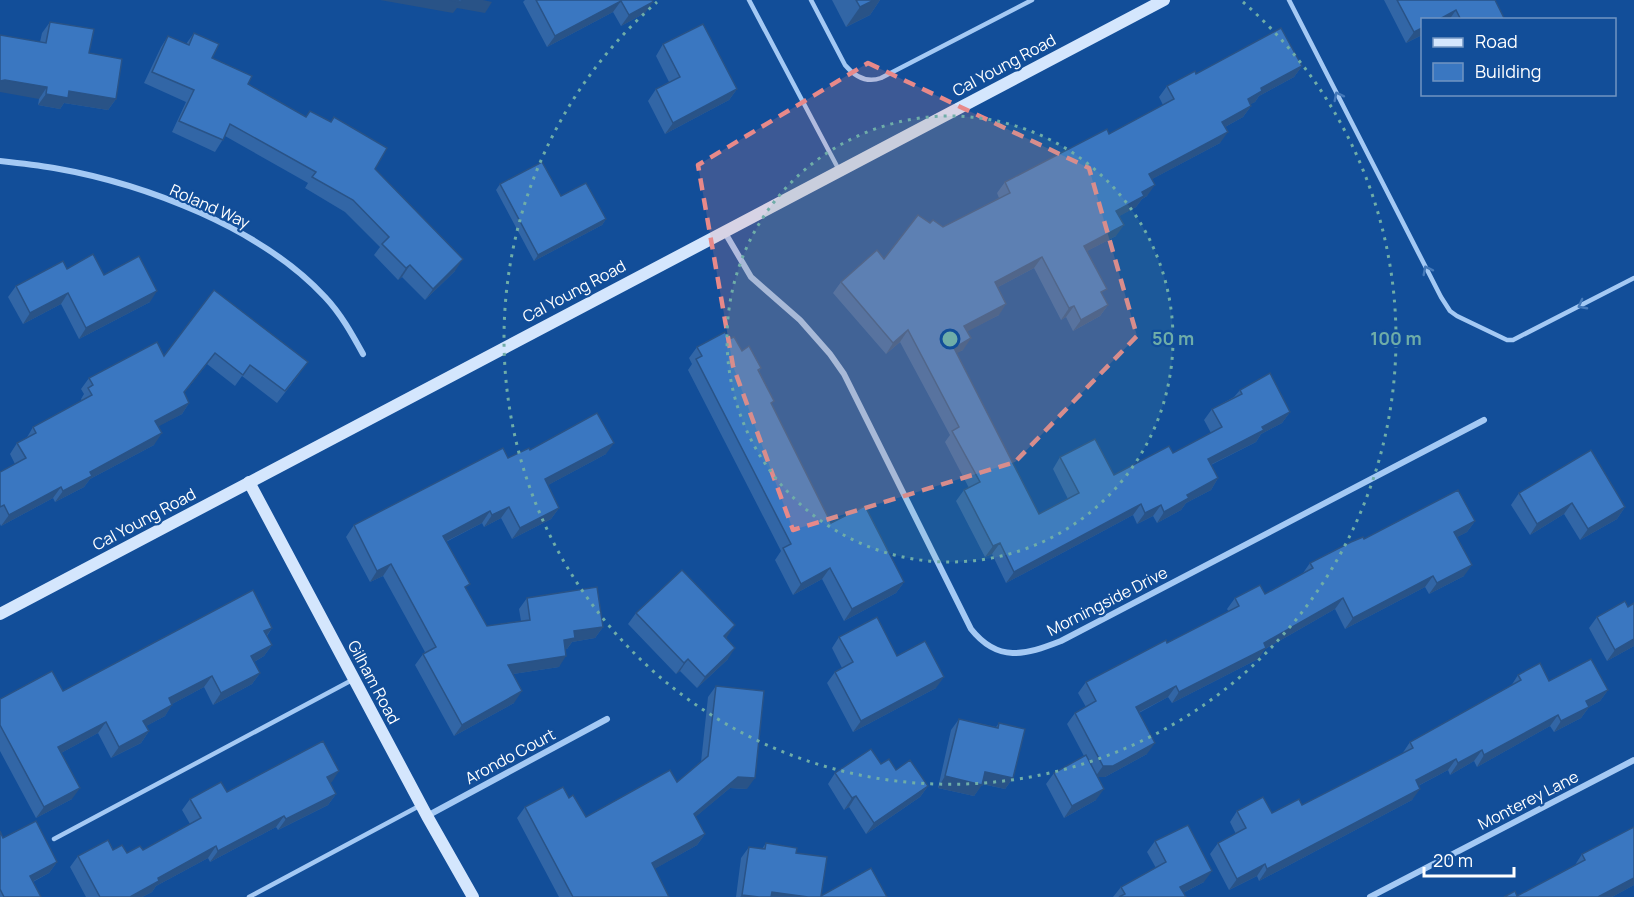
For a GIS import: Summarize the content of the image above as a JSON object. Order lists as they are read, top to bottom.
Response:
{
  "streets": {
    "main road": ["Cal Young Road", "Gilham Road"],
    "street": [
      "Roland Way",
      "Morningside Drive",
      "Arondo Court",
      "Monterey Lane"
    ]
  },
  "crossings": [
    ["Cal Young Road", "Morningside Drive"],
    ["Cal Young Road", "Gilham Road"],
    ["Gilham Road", "Arondo Court"]
  ],
  "legend": ["Road", "Building"],
  "scale_bar": "20 m",
  "rings": ["50 m", "100 m"]
}
